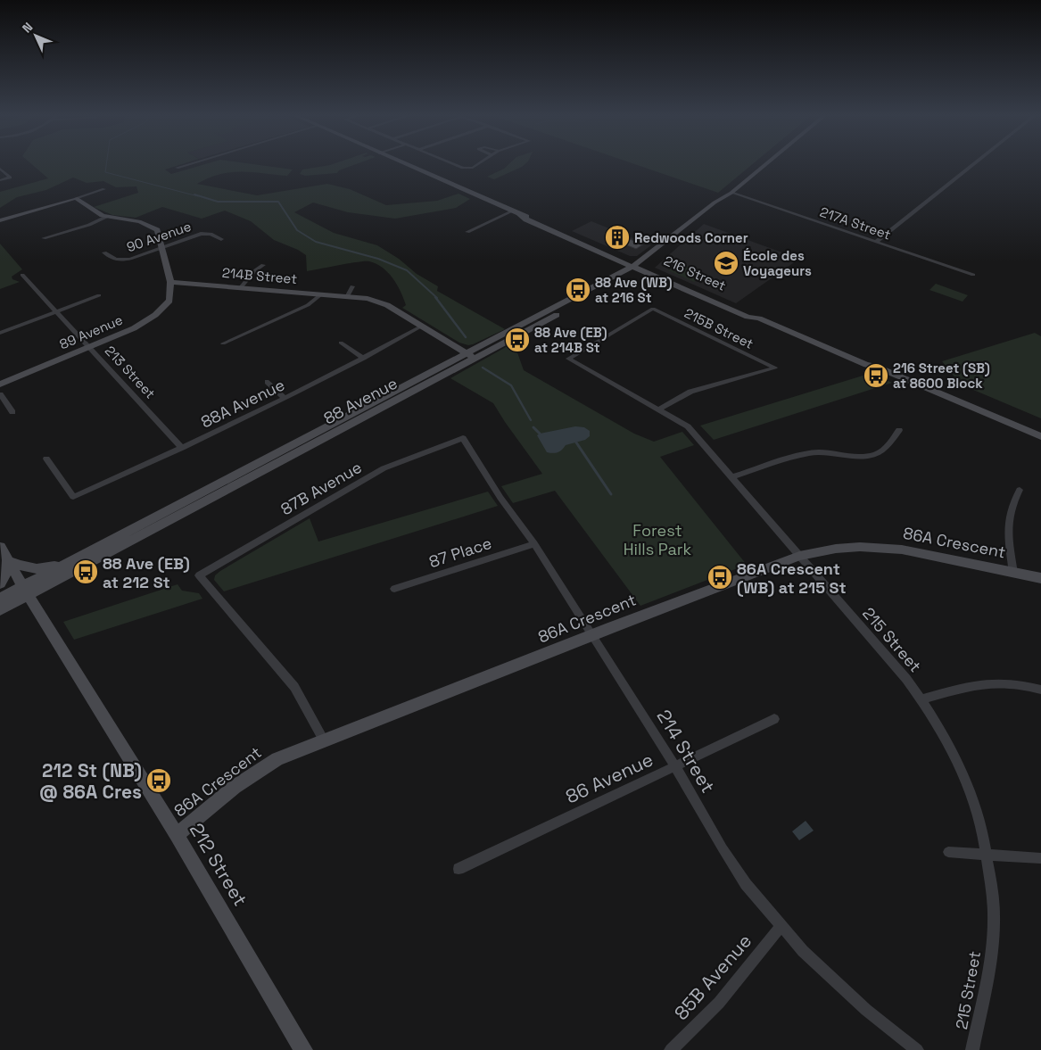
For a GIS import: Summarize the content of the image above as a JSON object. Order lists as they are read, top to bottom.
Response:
{
  "streets": {
    "main road": [
      "216 Street",
      "214B Street",
      "89 Avenue",
      "88 Avenue",
      "86A Crescent",
      "212 Street"
    ],
    "street": [
      "217A Street",
      "90 Avenue",
      "215B Street",
      "213 Street",
      "88A Avenue",
      "87B Avenue",
      "87 Place",
      "215 Street",
      "214 Street",
      "86 Avenue",
      "85B Avenue"
    ]
  },
  "crossings": [
    ["217A Street", "88 Avenue"],
    ["216 Street", "88 Avenue"],
    ["214B Street", "89 Avenue"],
    ["214B Street", "88 Avenue"],
    ["214B Street", "88A Avenue"],
    ["215B Street", "215 Street"],
    ["89 Avenue", "213 Street"],
    ["213 Street", "88A Avenue"],
    ["88 Avenue", "212 Street"],
    ["87B Avenue", "214 Street"],
    ["86A Crescent", "215 Street"],
    ["86A Crescent", "214 Street"],
    ["86A Crescent", "212 Street"],
    ["87 Place", "214 Street"],
    ["214 Street", "86 Avenue"],
    ["214 Street", "85B Avenue"]
  ],
  "parks": ["Forest Hills Park"],
  "places": {
    "building": ["Redwoods Corner"],
    "school or university": ["École des Voyageurs"],
    "bus stop": [
      "88 Ave (WB) at 216 St",
      "88 Ave (EB) at 214B St",
      "216 Street (SB) at 8600 Block",
      "88 Ave (EB) at 212 St",
      "86A Crescent (WB) at 215 St",
      "212 St (NB) @ 86A Cres"
    ]
  },
  "north": "top left"
}
